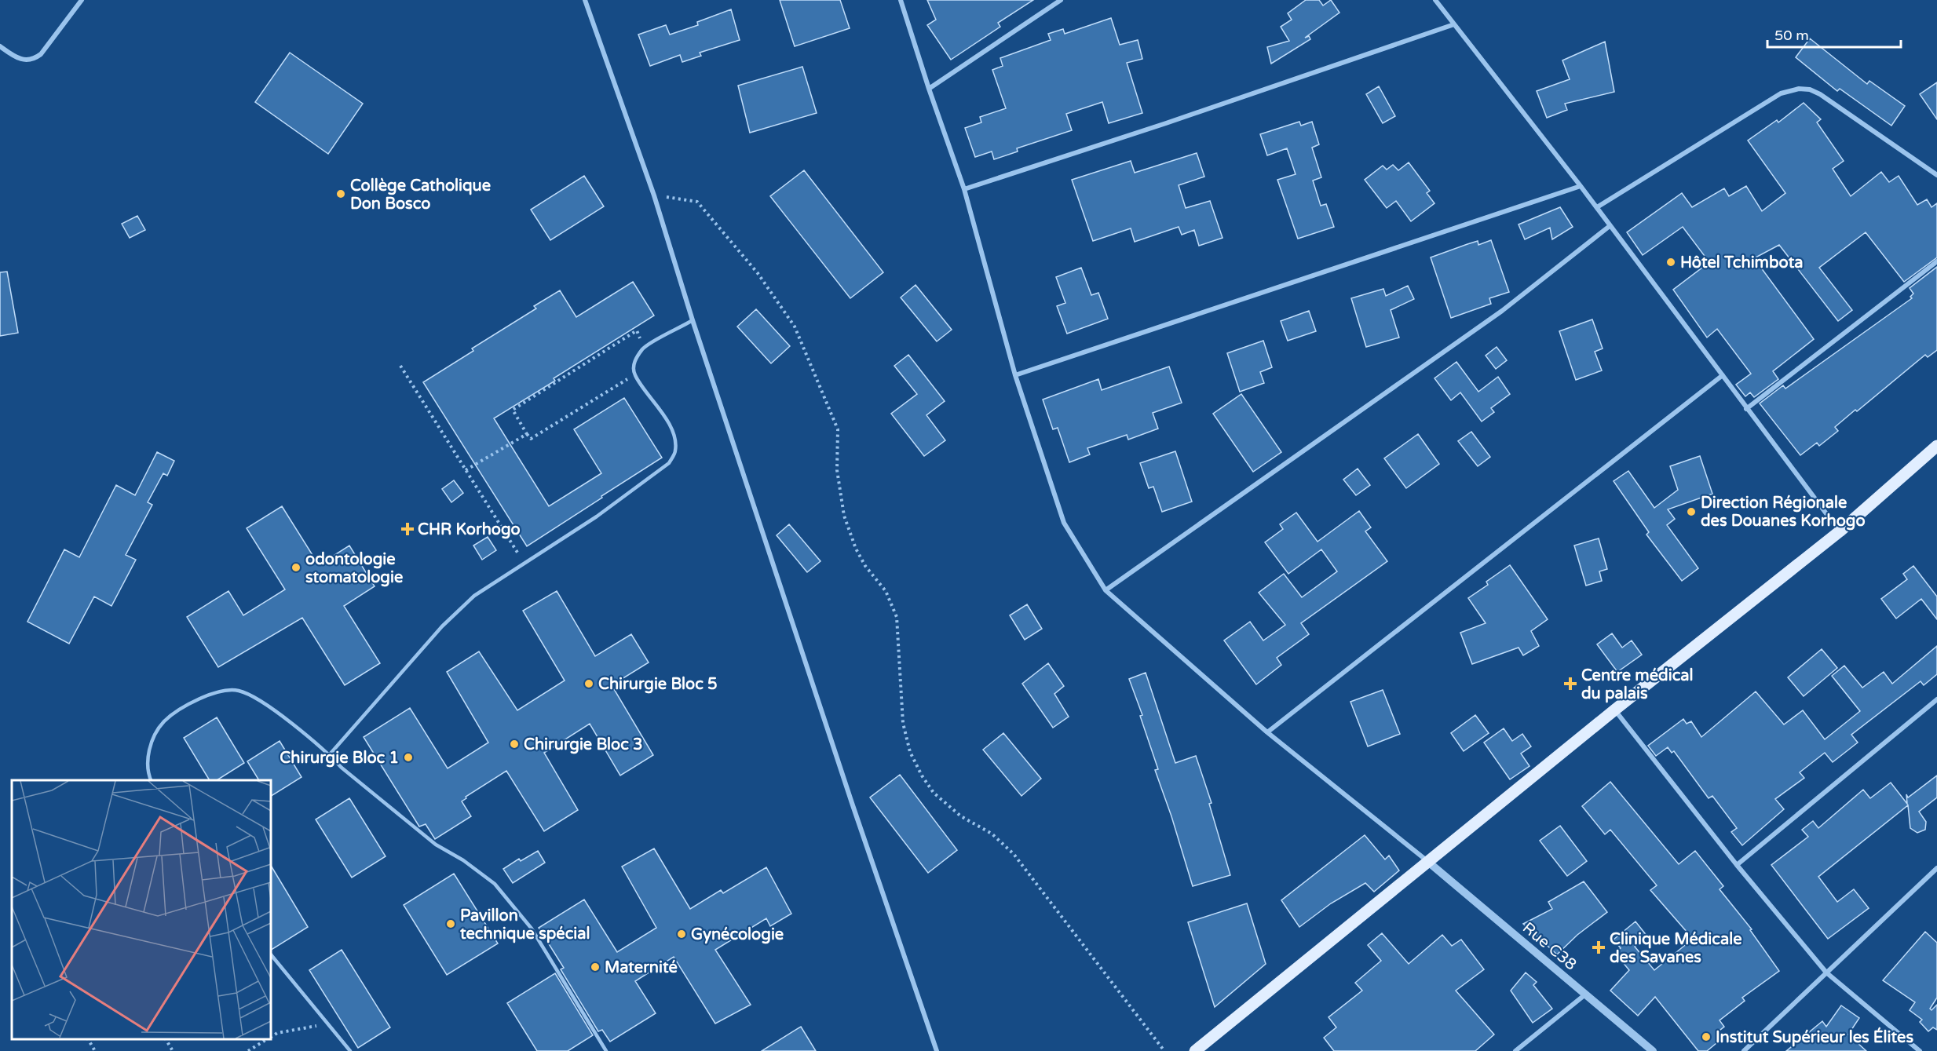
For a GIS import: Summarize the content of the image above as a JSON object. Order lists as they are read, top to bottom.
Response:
{
  "streets": {
    "street": ["Rue C38"]
  },
  "places": {
    "other": [
      "Collège Catholique Don Bosco",
      "Hôtel Tchimbota",
      "Direction Régionale des Douanes Korhogo",
      "odontologie stomatologie",
      "Chirurgie Bloc 5",
      "Chirurgie Bloc 3",
      "Chirurgie Bloc 1",
      "Pavillon technique spécial",
      "Gynécologie",
      "Maternité",
      "Institut Supérieur les Élites"
    ],
    "health": ["CHR Korhogo", "Centre médical du palais", "Clinique Médicale des Savanes"]
  },
  "scale_bar": "50 m"
}
